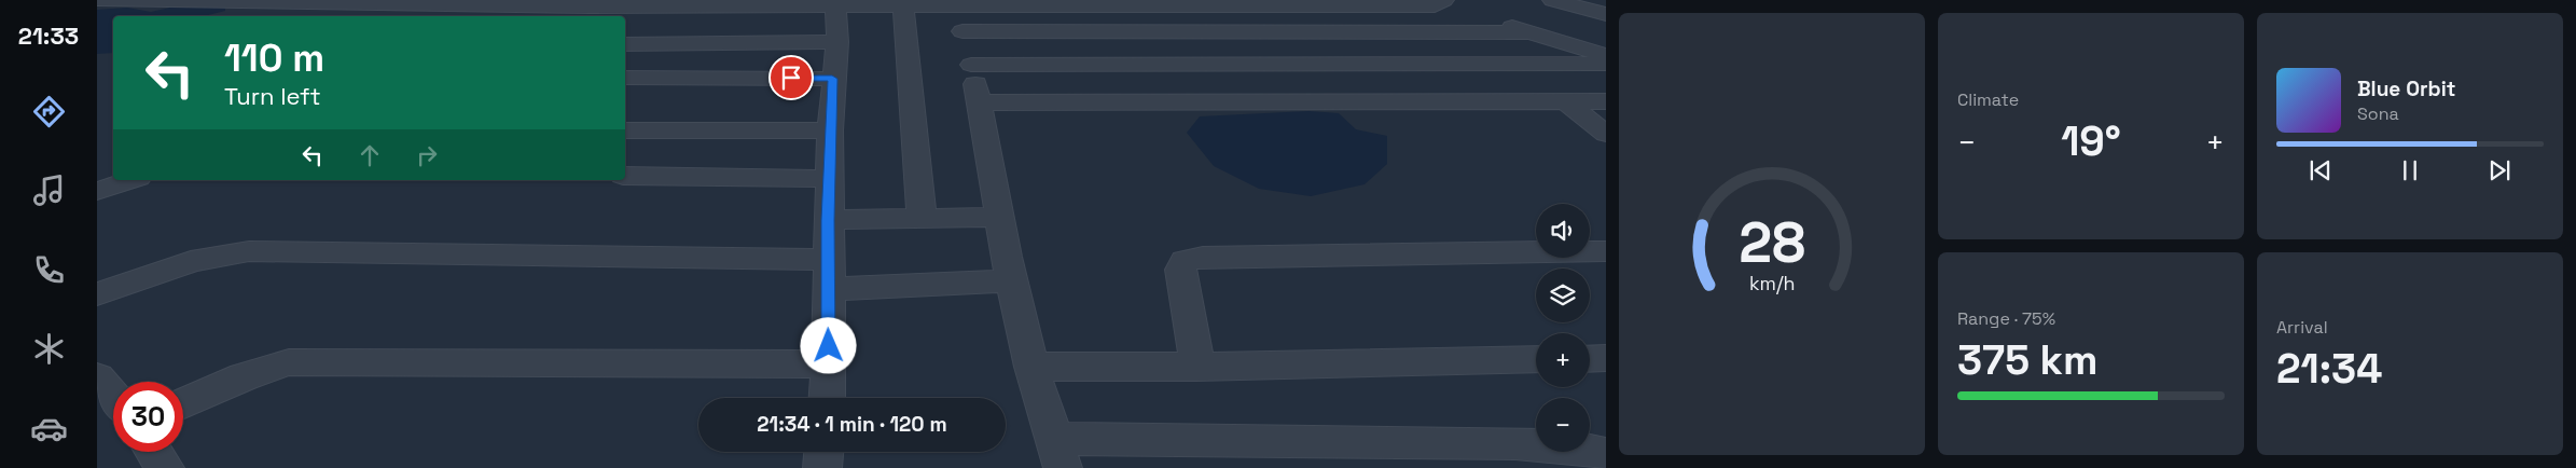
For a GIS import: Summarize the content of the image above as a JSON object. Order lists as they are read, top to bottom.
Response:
{
  "page": {
    "tabs": "21:33",
    "tile": [
      "Climate",
      ["Range · 75%", "375 km"],
      ["Arrival", "21:34"]
    ],
    "turn": ["110 m", "Turn left"],
    "song": ["Blue Orbit", "Sona"],
    "heat": ["−", "19°", "+"],
    "map_buttons": ["+", "−"],
    "limit": "30",
    "trip": "21:34 · 1 min · 120 m",
    "gauge": ["28", "km/h"]
  }
}
